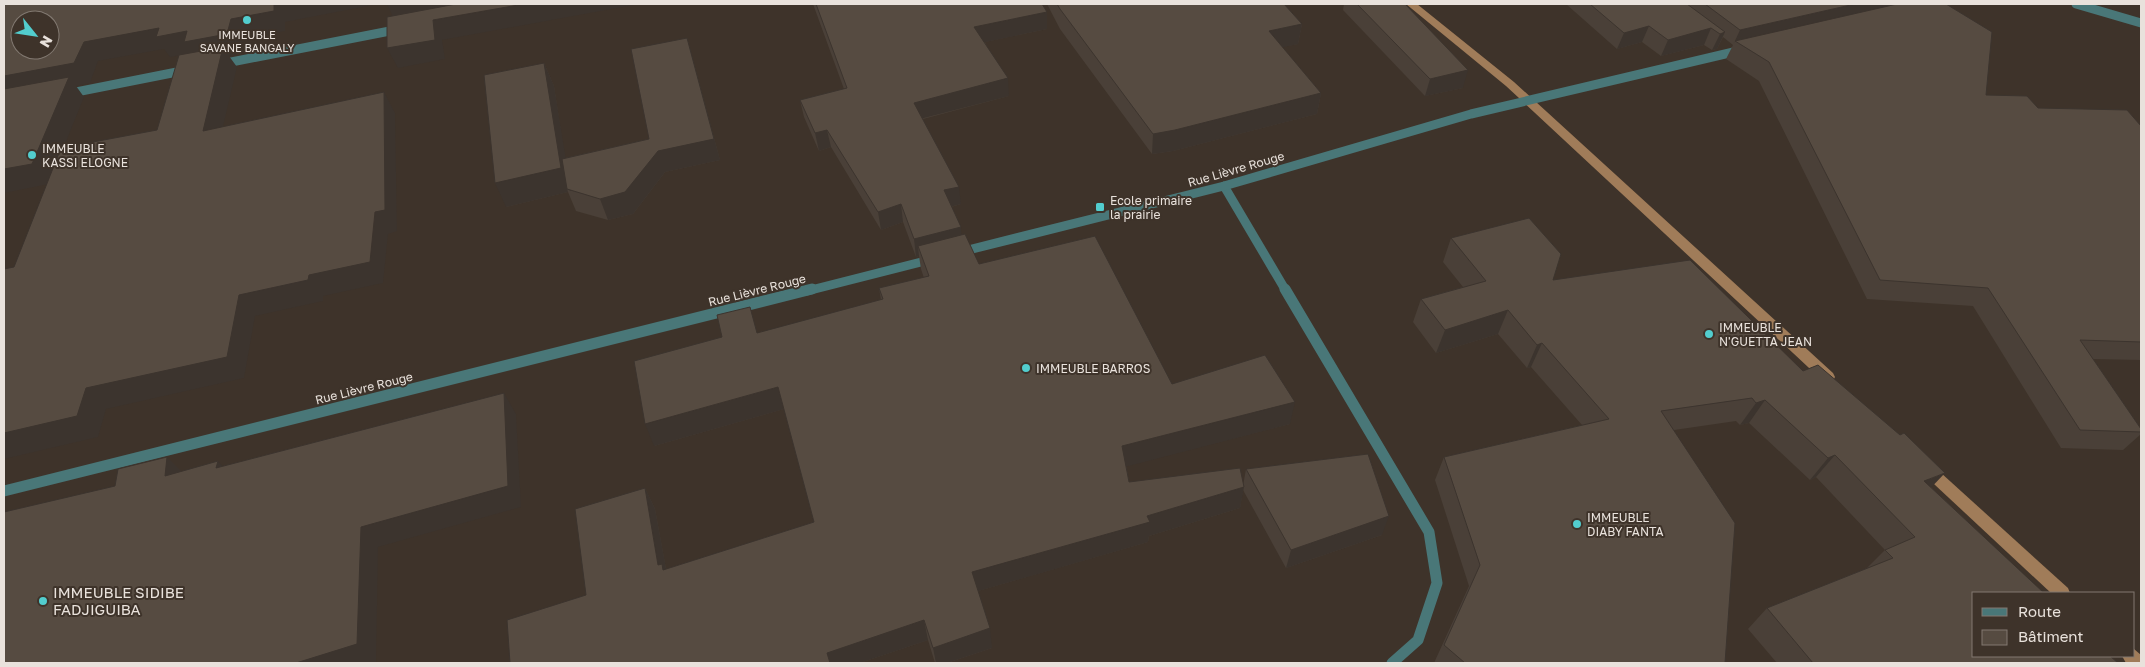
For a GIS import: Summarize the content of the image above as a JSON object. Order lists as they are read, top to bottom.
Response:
{
  "streets": {
    "street": ["Rue Lièvre Rouge"]
  },
  "places": {
    "other": [
      "IMMEUBLE SAVANE BANGALY",
      "IMMEUBLE KASSI ELOGNE",
      "IMMEUBLE N'GUETTA JEAN",
      "IMMEUBLE BARROS",
      "IMMEUBLE DIABY FANTA",
      "IMMEUBLE SIDIBE FADJIGUIBA"
    ],
    "transit": ["Ecole primaire la prairie"]
  },
  "legend": ["Route", "Bâtiment"],
  "north": "bottom right"
}
